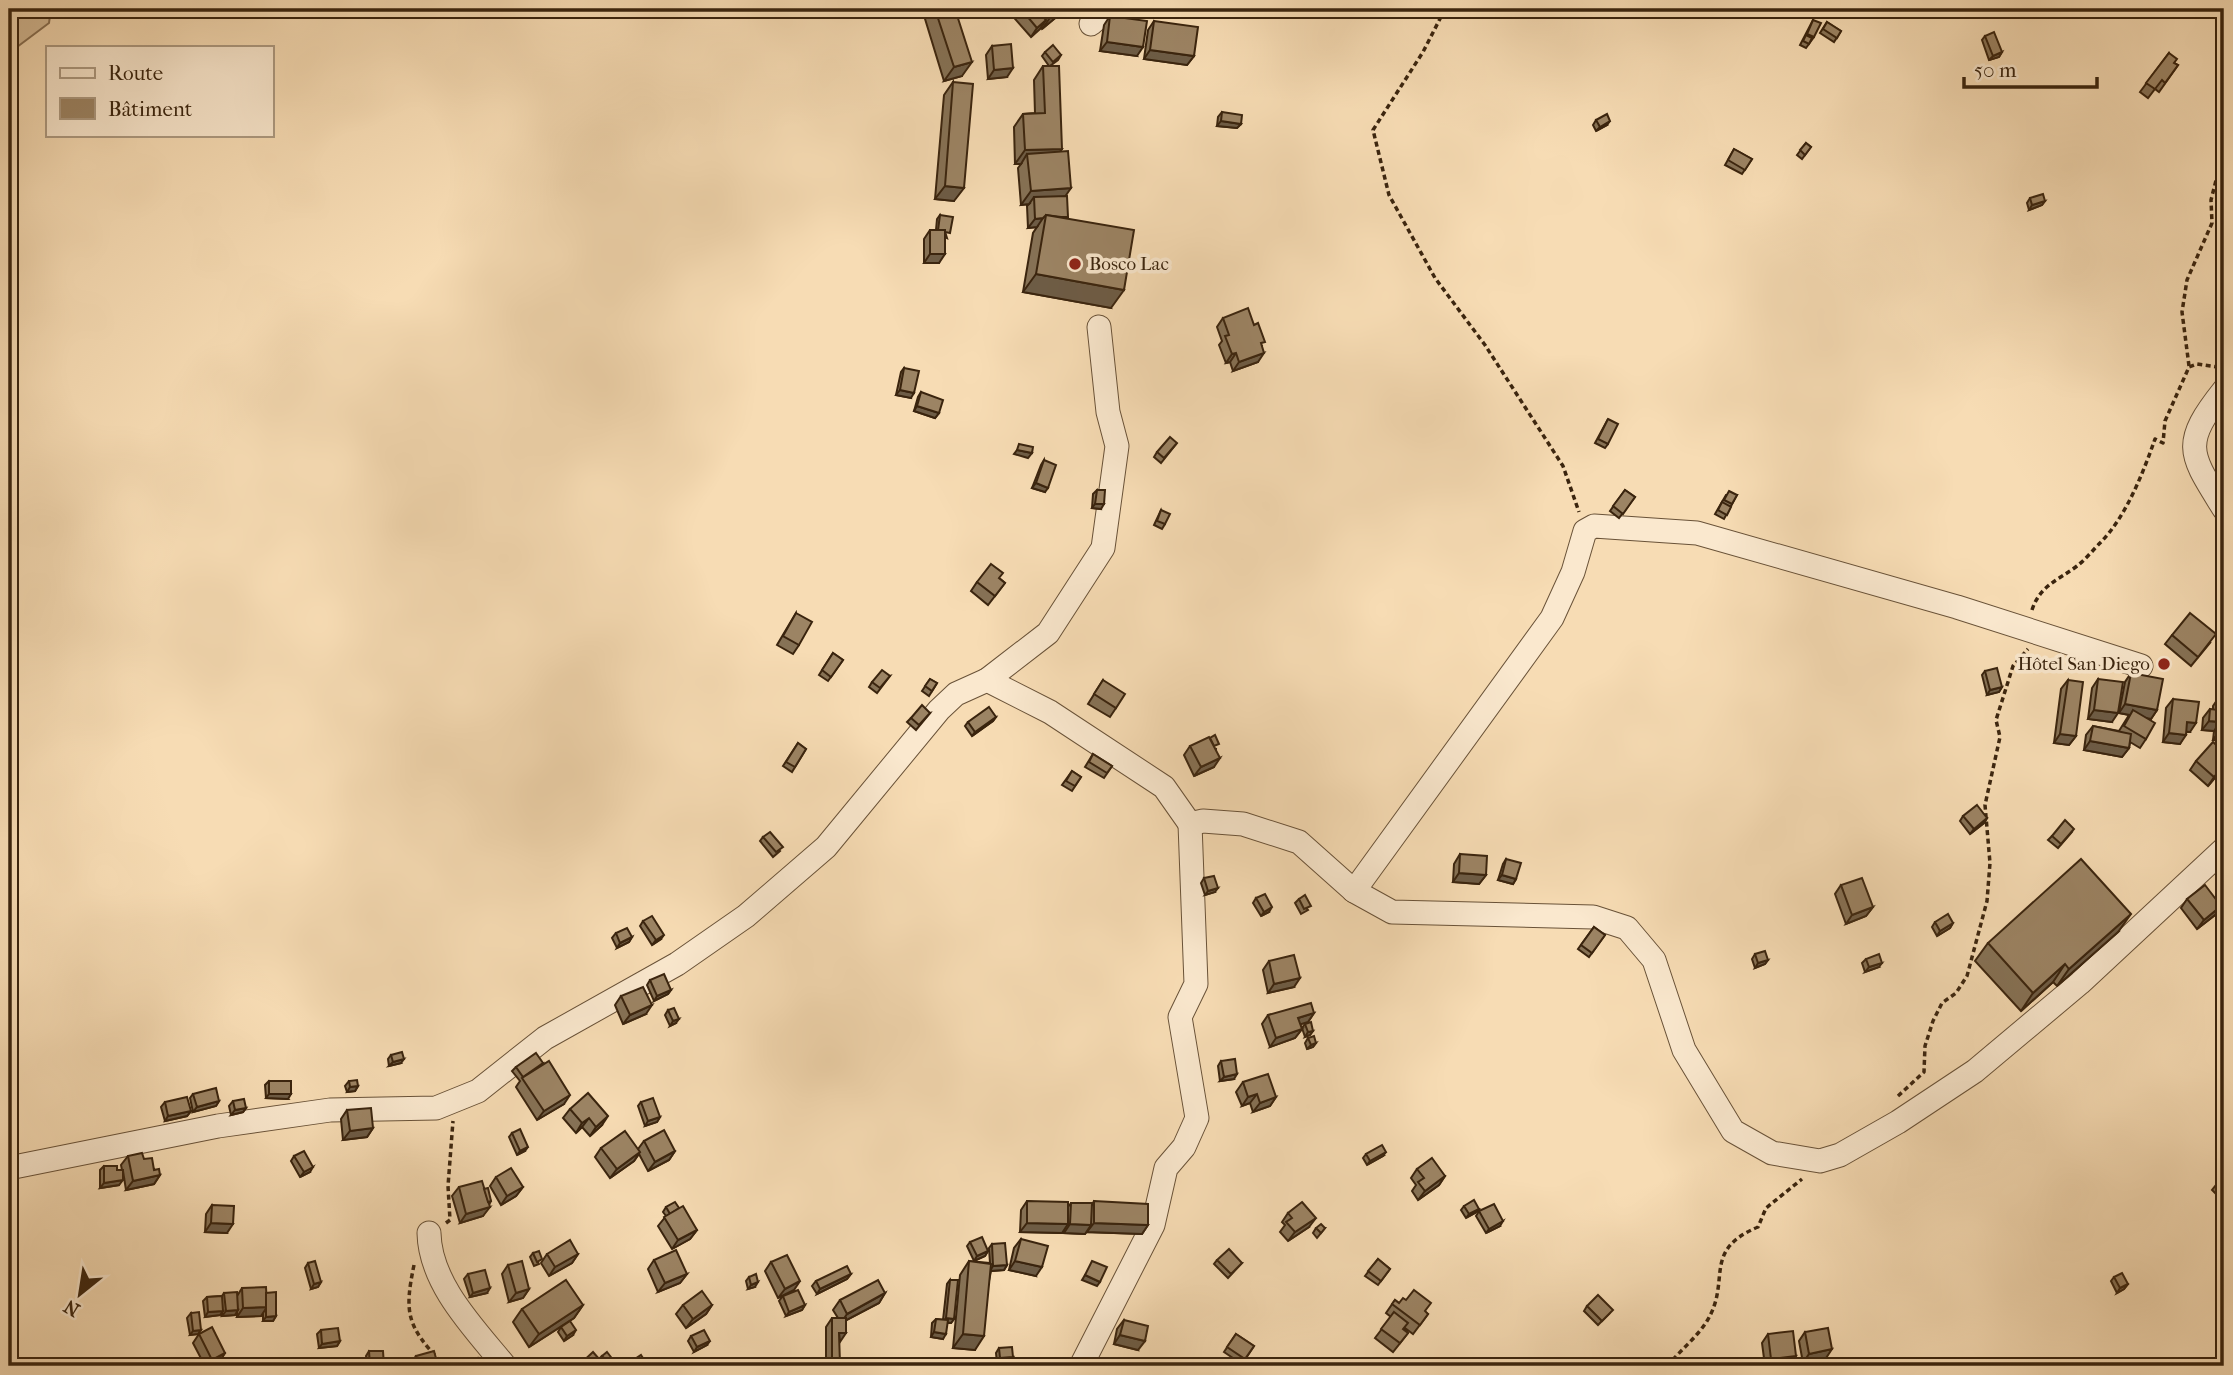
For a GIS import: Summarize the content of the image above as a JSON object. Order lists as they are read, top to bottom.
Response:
{
  "places": ["Bosco Lac", "Hôtel San Diego"],
  "legend": ["Route", "Bâtiment"],
  "scale_bar": "50 m",
  "north": "bottom left"
}
